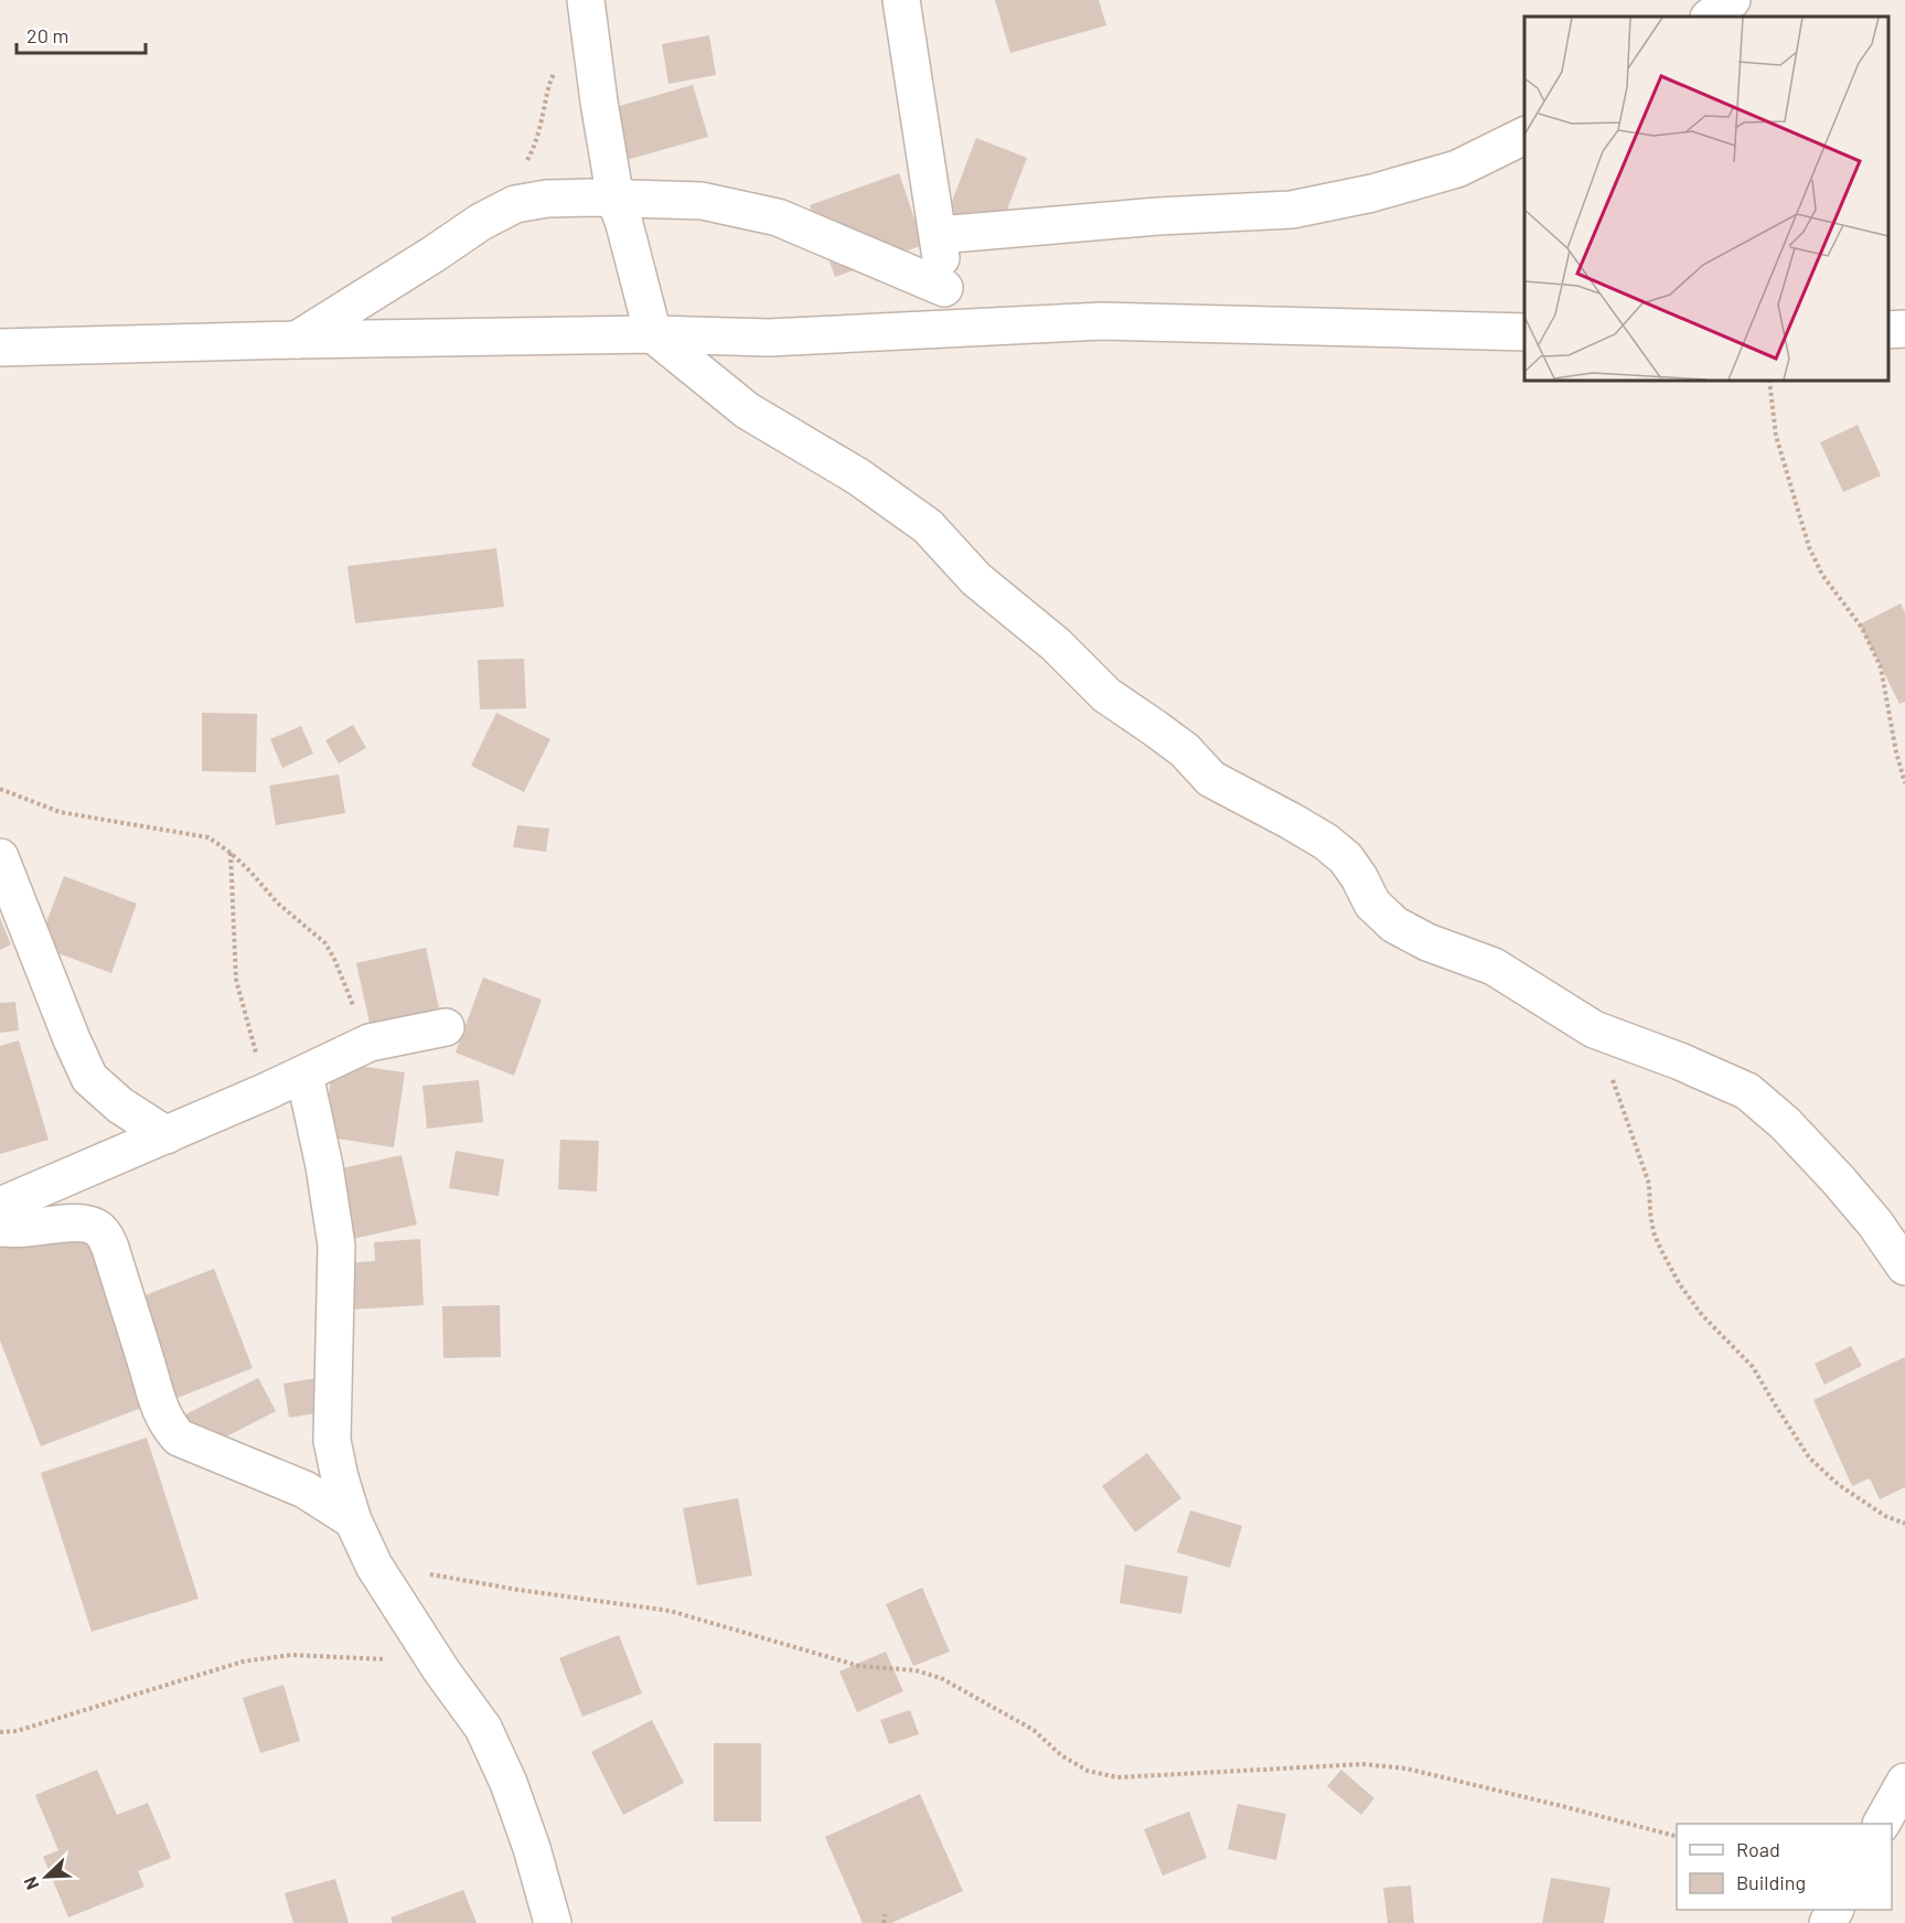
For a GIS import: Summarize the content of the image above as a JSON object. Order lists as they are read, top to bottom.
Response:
{
  "legend": ["Road", "Building"],
  "scale_bar": "20 m",
  "north": "bottom left"
}
